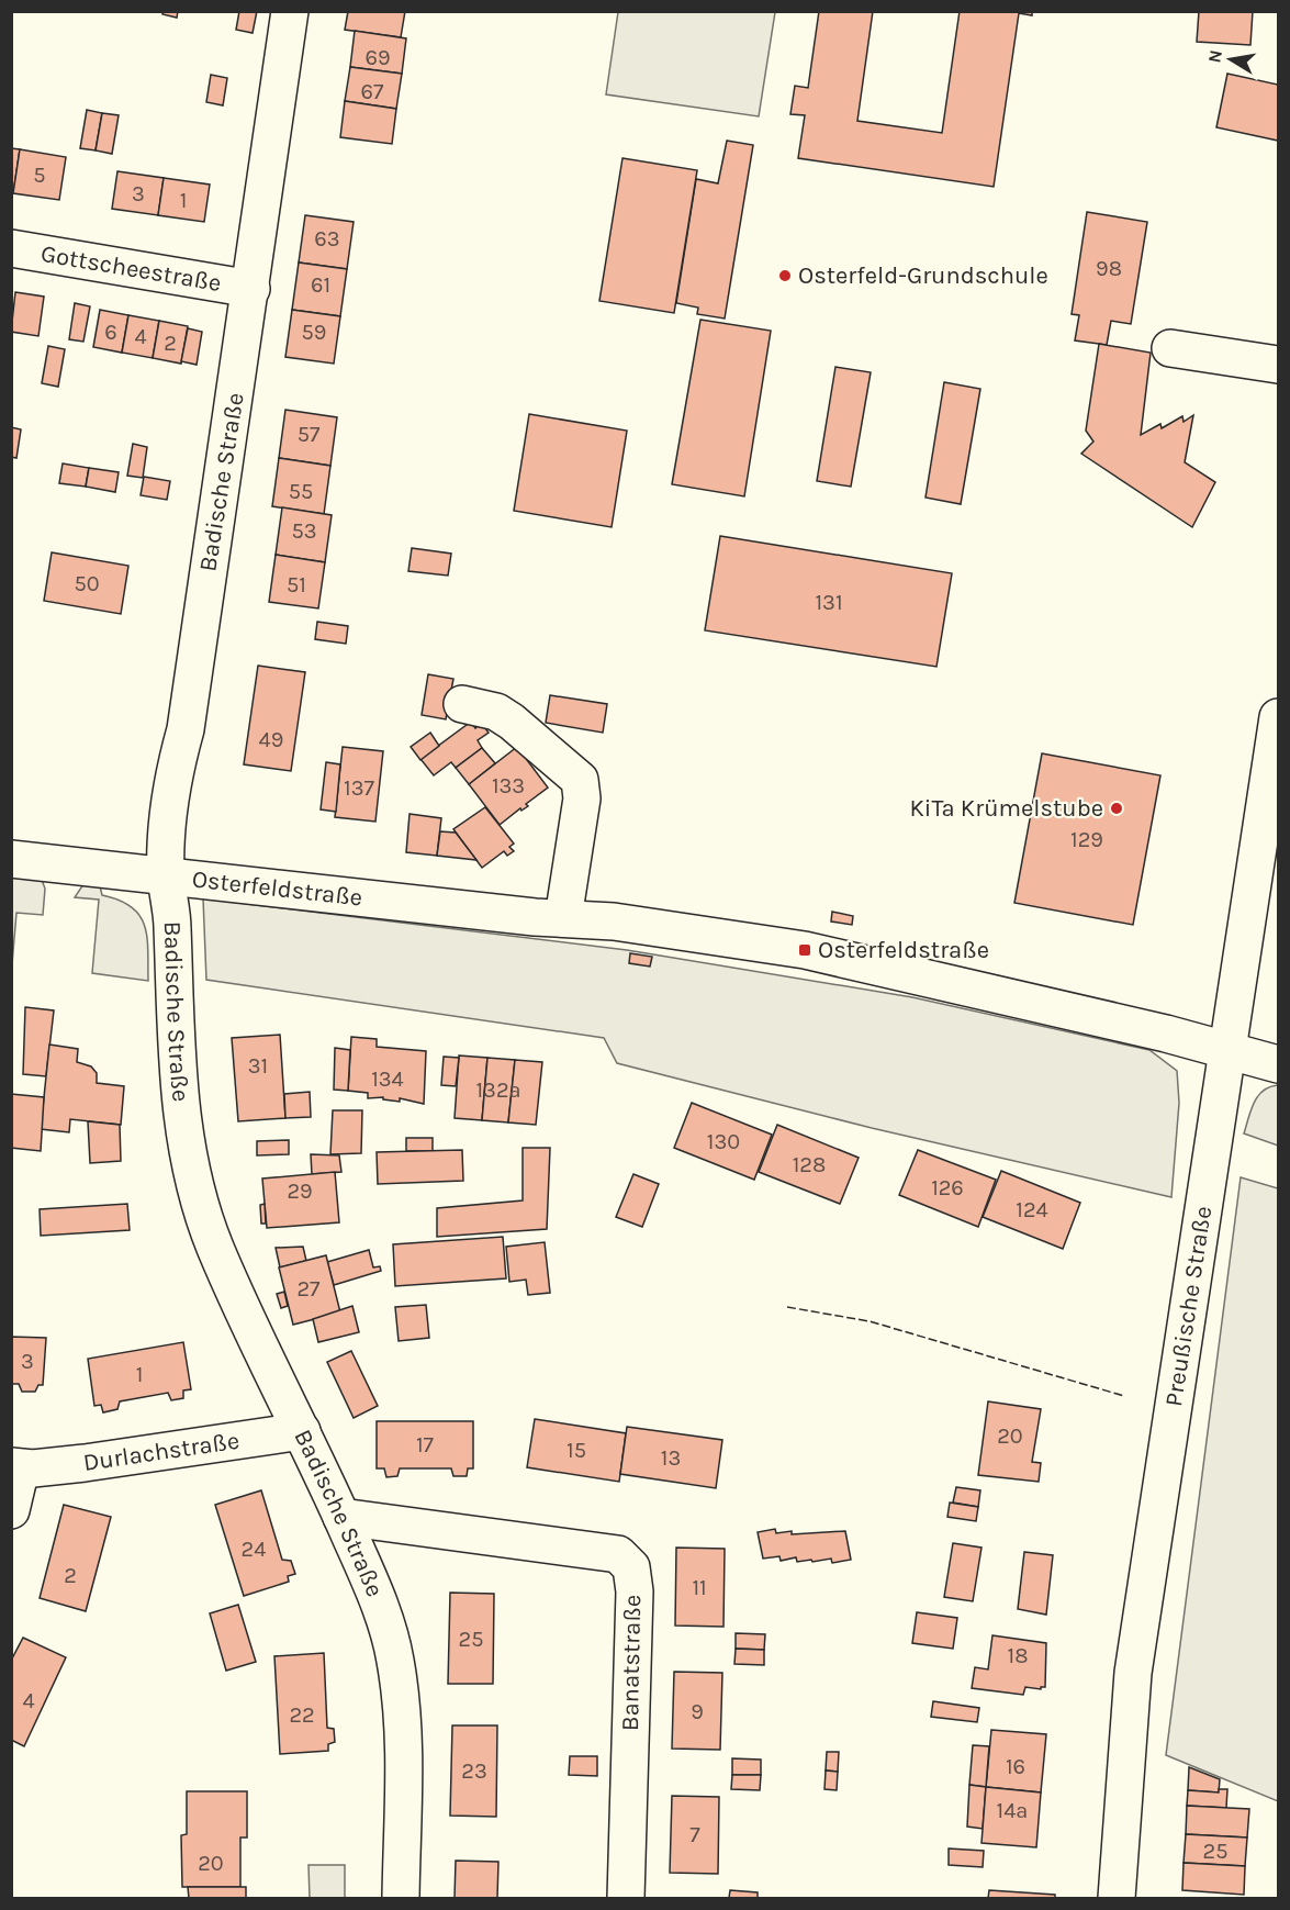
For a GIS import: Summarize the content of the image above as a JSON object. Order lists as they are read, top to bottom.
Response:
{
  "streets": {
    "street": [
      "Gottscheestraße",
      "Badische Straße",
      "Osterfeldstraße",
      "Preußische Straße",
      "Durlachstraße",
      "Banatstraße"
    ]
  },
  "crossings": [
    ["Gottscheestraße", "Badische Straße"],
    ["Badische Straße", "Osterfeldstraße"],
    ["Badische Straße", "Durlachstraße"],
    ["Badische Straße", "Banatstraße"],
    ["Osterfeldstraße", "Preußische Straße"]
  ],
  "places": {
    "other": ["Osterfeld-Grundschule", "KiTa Krümelstube"],
    "transit": ["Osterfeldstraße"]
  },
  "house_numbers": [
    "69",
    "67",
    "5",
    "3",
    "1",
    "63",
    "98",
    "61",
    "6",
    "59",
    "4",
    "2",
    "57",
    "55",
    "53",
    "50",
    "51",
    "131",
    "49",
    "133",
    "137",
    "129",
    "31",
    "134",
    "132a",
    "130",
    "128",
    "126",
    "29",
    "124",
    "27",
    "3",
    "1",
    "20",
    "17",
    "15",
    "13",
    "24",
    "2",
    "11",
    "25",
    "18",
    "4",
    "9",
    "22",
    "16",
    "23",
    "14a",
    "7",
    "25",
    "20"
  ],
  "north": "left"
}
